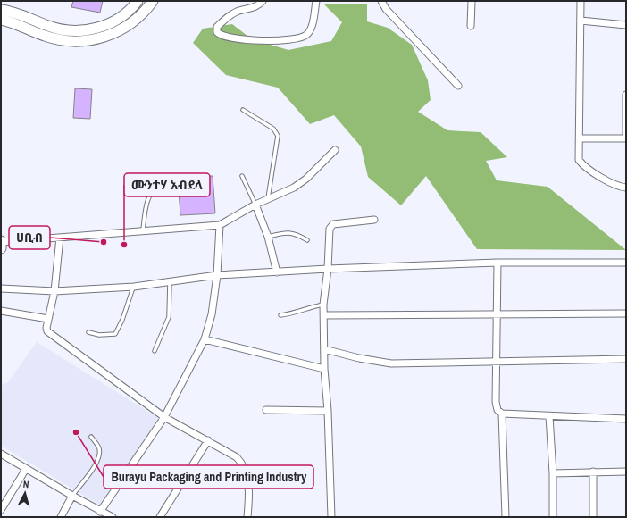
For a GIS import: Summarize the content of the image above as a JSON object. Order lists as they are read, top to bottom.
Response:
{
  "places": ["ሀቢብ", "ሙንተሃ አብደላ", "Burayu Packaging and Printing Industry"],
  "north": "top"
}
